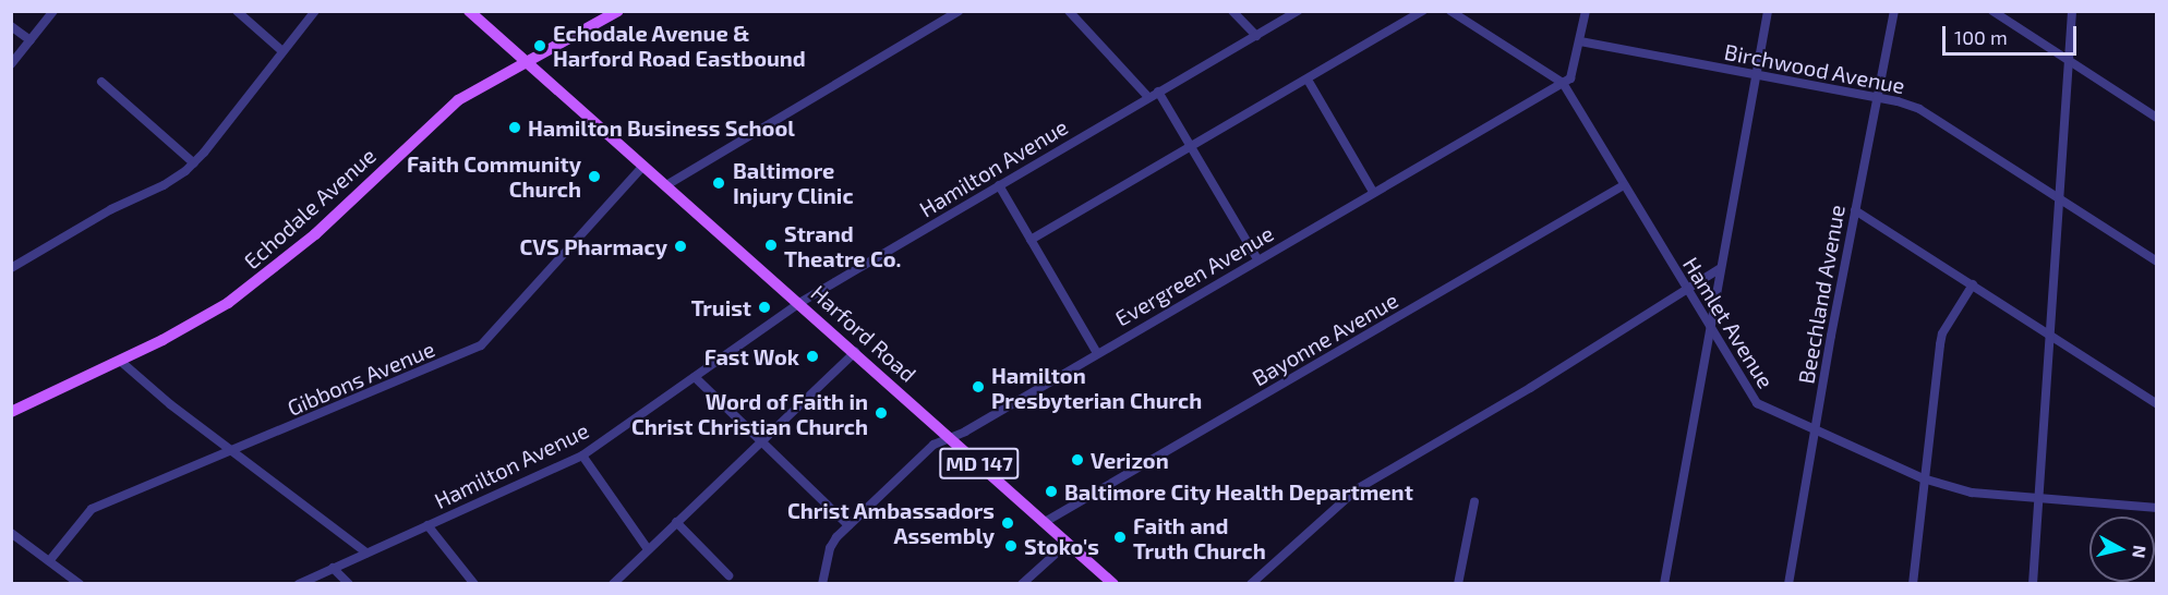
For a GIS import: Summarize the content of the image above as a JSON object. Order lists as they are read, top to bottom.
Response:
{
  "streets": {
    "main road": ["Echodale Avenue", "Harford Road", "MD 147"],
    "street": [
      "Birchwood Avenue",
      "Hamilton Avenue",
      "Evergreen Avenue",
      "Beechland Avenue",
      "Hamlet Avenue",
      "Bayonne Avenue",
      "Gibbons Avenue"
    ]
  },
  "crossings": [
    ["Birchwood Avenue", "Beechland Avenue"],
    ["Hamilton Avenue", "Harford Road"],
    ["Echodale Avenue", "Harford Road"],
    ["Evergreen Avenue", "Hamlet Avenue"],
    ["Evergreen Avenue", "Harford Road"],
    ["Beechland Avenue", "Hamlet Avenue"],
    ["Hamlet Avenue", "Bayonne Avenue"],
    ["Harford Road", "Bayonne Avenue"],
    ["Harford Road", "Gibbons Avenue"]
  ],
  "places": [
    "Echodale Avenue & Harford Road Eastbound",
    "Hamilton Business School",
    "Faith Community Church",
    "Baltimore Injury Clinic",
    "Strand Theatre Co.",
    "CVS Pharmacy",
    "Truist",
    "Fast Wok",
    "Hamilton Presbyterian Church",
    "Word of Faith in Christ Christian Church",
    "Verizon",
    "Baltimore City Health Department",
    "Christ Ambassadors Assembly",
    "Faith and Truth Church",
    "Stoko's"
  ],
  "scale_bar": "100 m",
  "north": "right"
}
